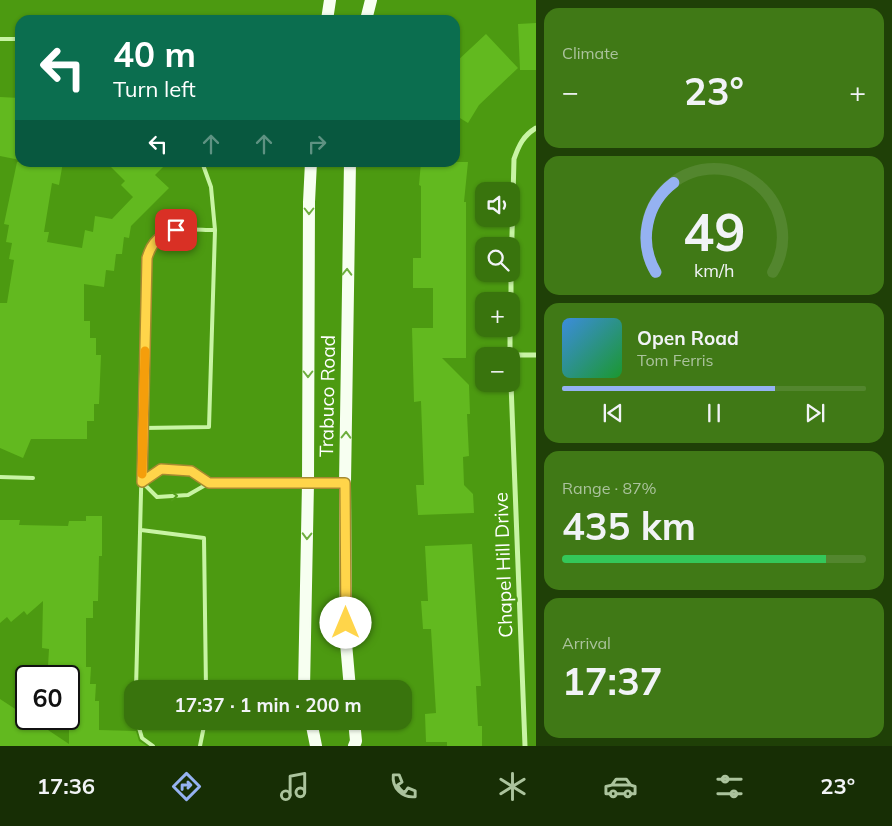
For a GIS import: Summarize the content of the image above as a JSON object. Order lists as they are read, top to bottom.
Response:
{
  "streets": {
    "main road": ["Trabuco Road"],
    "street": ["Chapel Hill Drive"]
  },
  "page": {
    "tile": [
      "Climate",
      ["Range · 87%", "435 km"],
      ["Arrival", "17:37"]
    ],
    "turn": ["40 m", "Turn left"],
    "heat": ["−", "23°", "+"],
    "map_buttons": ["+", "−"],
    "song": ["Open Road", "Tom Ferris"],
    "limit": "60",
    "trip": "17:37 · 1 min · 200 m",
    "tabs": ["17:36", "23°"],
    "gauge": ["49", "km/h"]
  }
}
